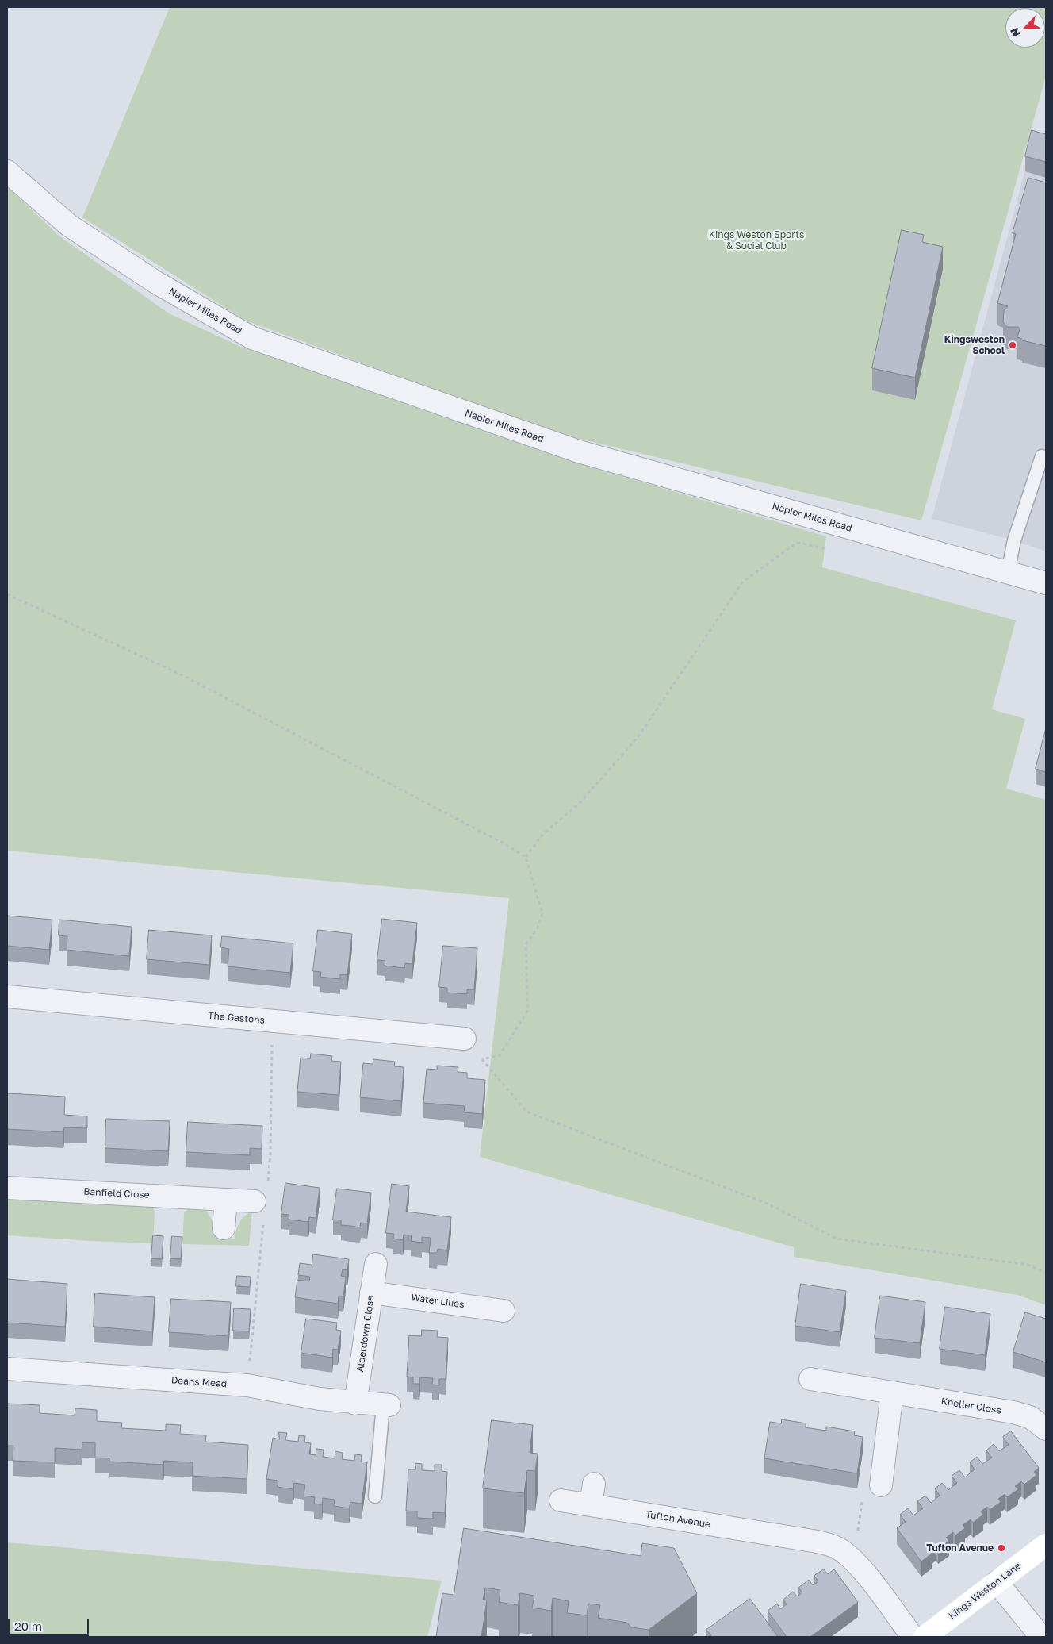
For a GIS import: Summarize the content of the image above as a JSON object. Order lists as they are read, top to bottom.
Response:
{
  "streets": {
    "street": [
      "Napier Miles Road",
      "The Gastons",
      "Banfield Close",
      "Water Lilies",
      "Alderdown Close",
      "Deans Mead",
      "Kneller Close",
      "Tufton Avenue",
      "Kings Weston Lane"
    ]
  },
  "crossings": [
    ["Water Lilies", "Alderdown Close"],
    ["Alderdown Close", "Deans Mead"]
  ],
  "parks": ["Kings Weston Sports & Social Club"],
  "places": ["Kingsweston School", "Tufton Avenue"],
  "scale_bar": "20 m",
  "north": "bottom left"
}
